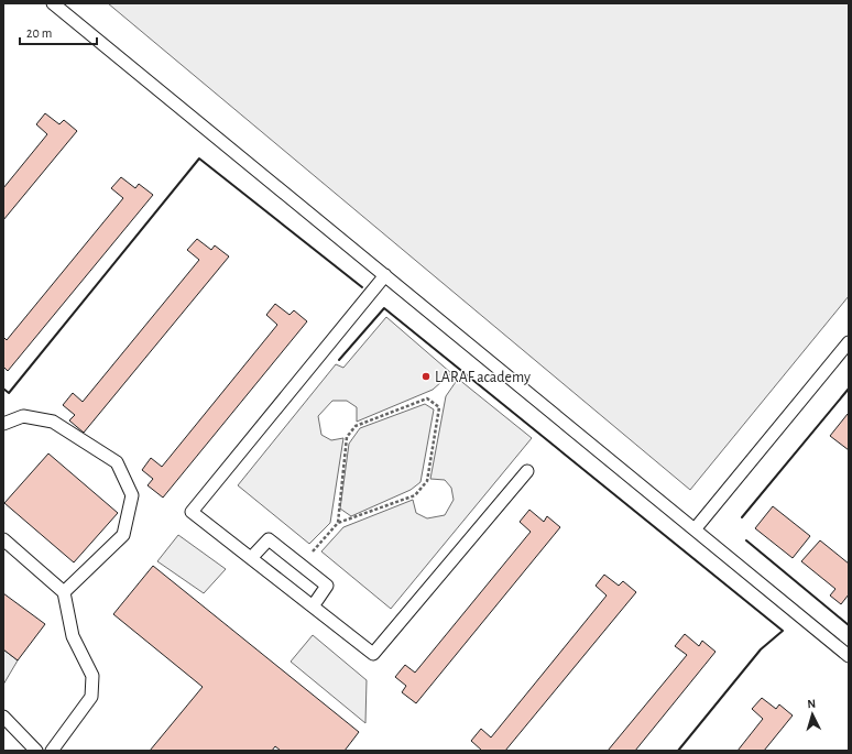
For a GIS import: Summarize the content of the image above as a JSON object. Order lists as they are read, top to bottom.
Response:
{
  "places": ["LARAF academy"],
  "scale_bar": "20 m",
  "north": "top"
}
